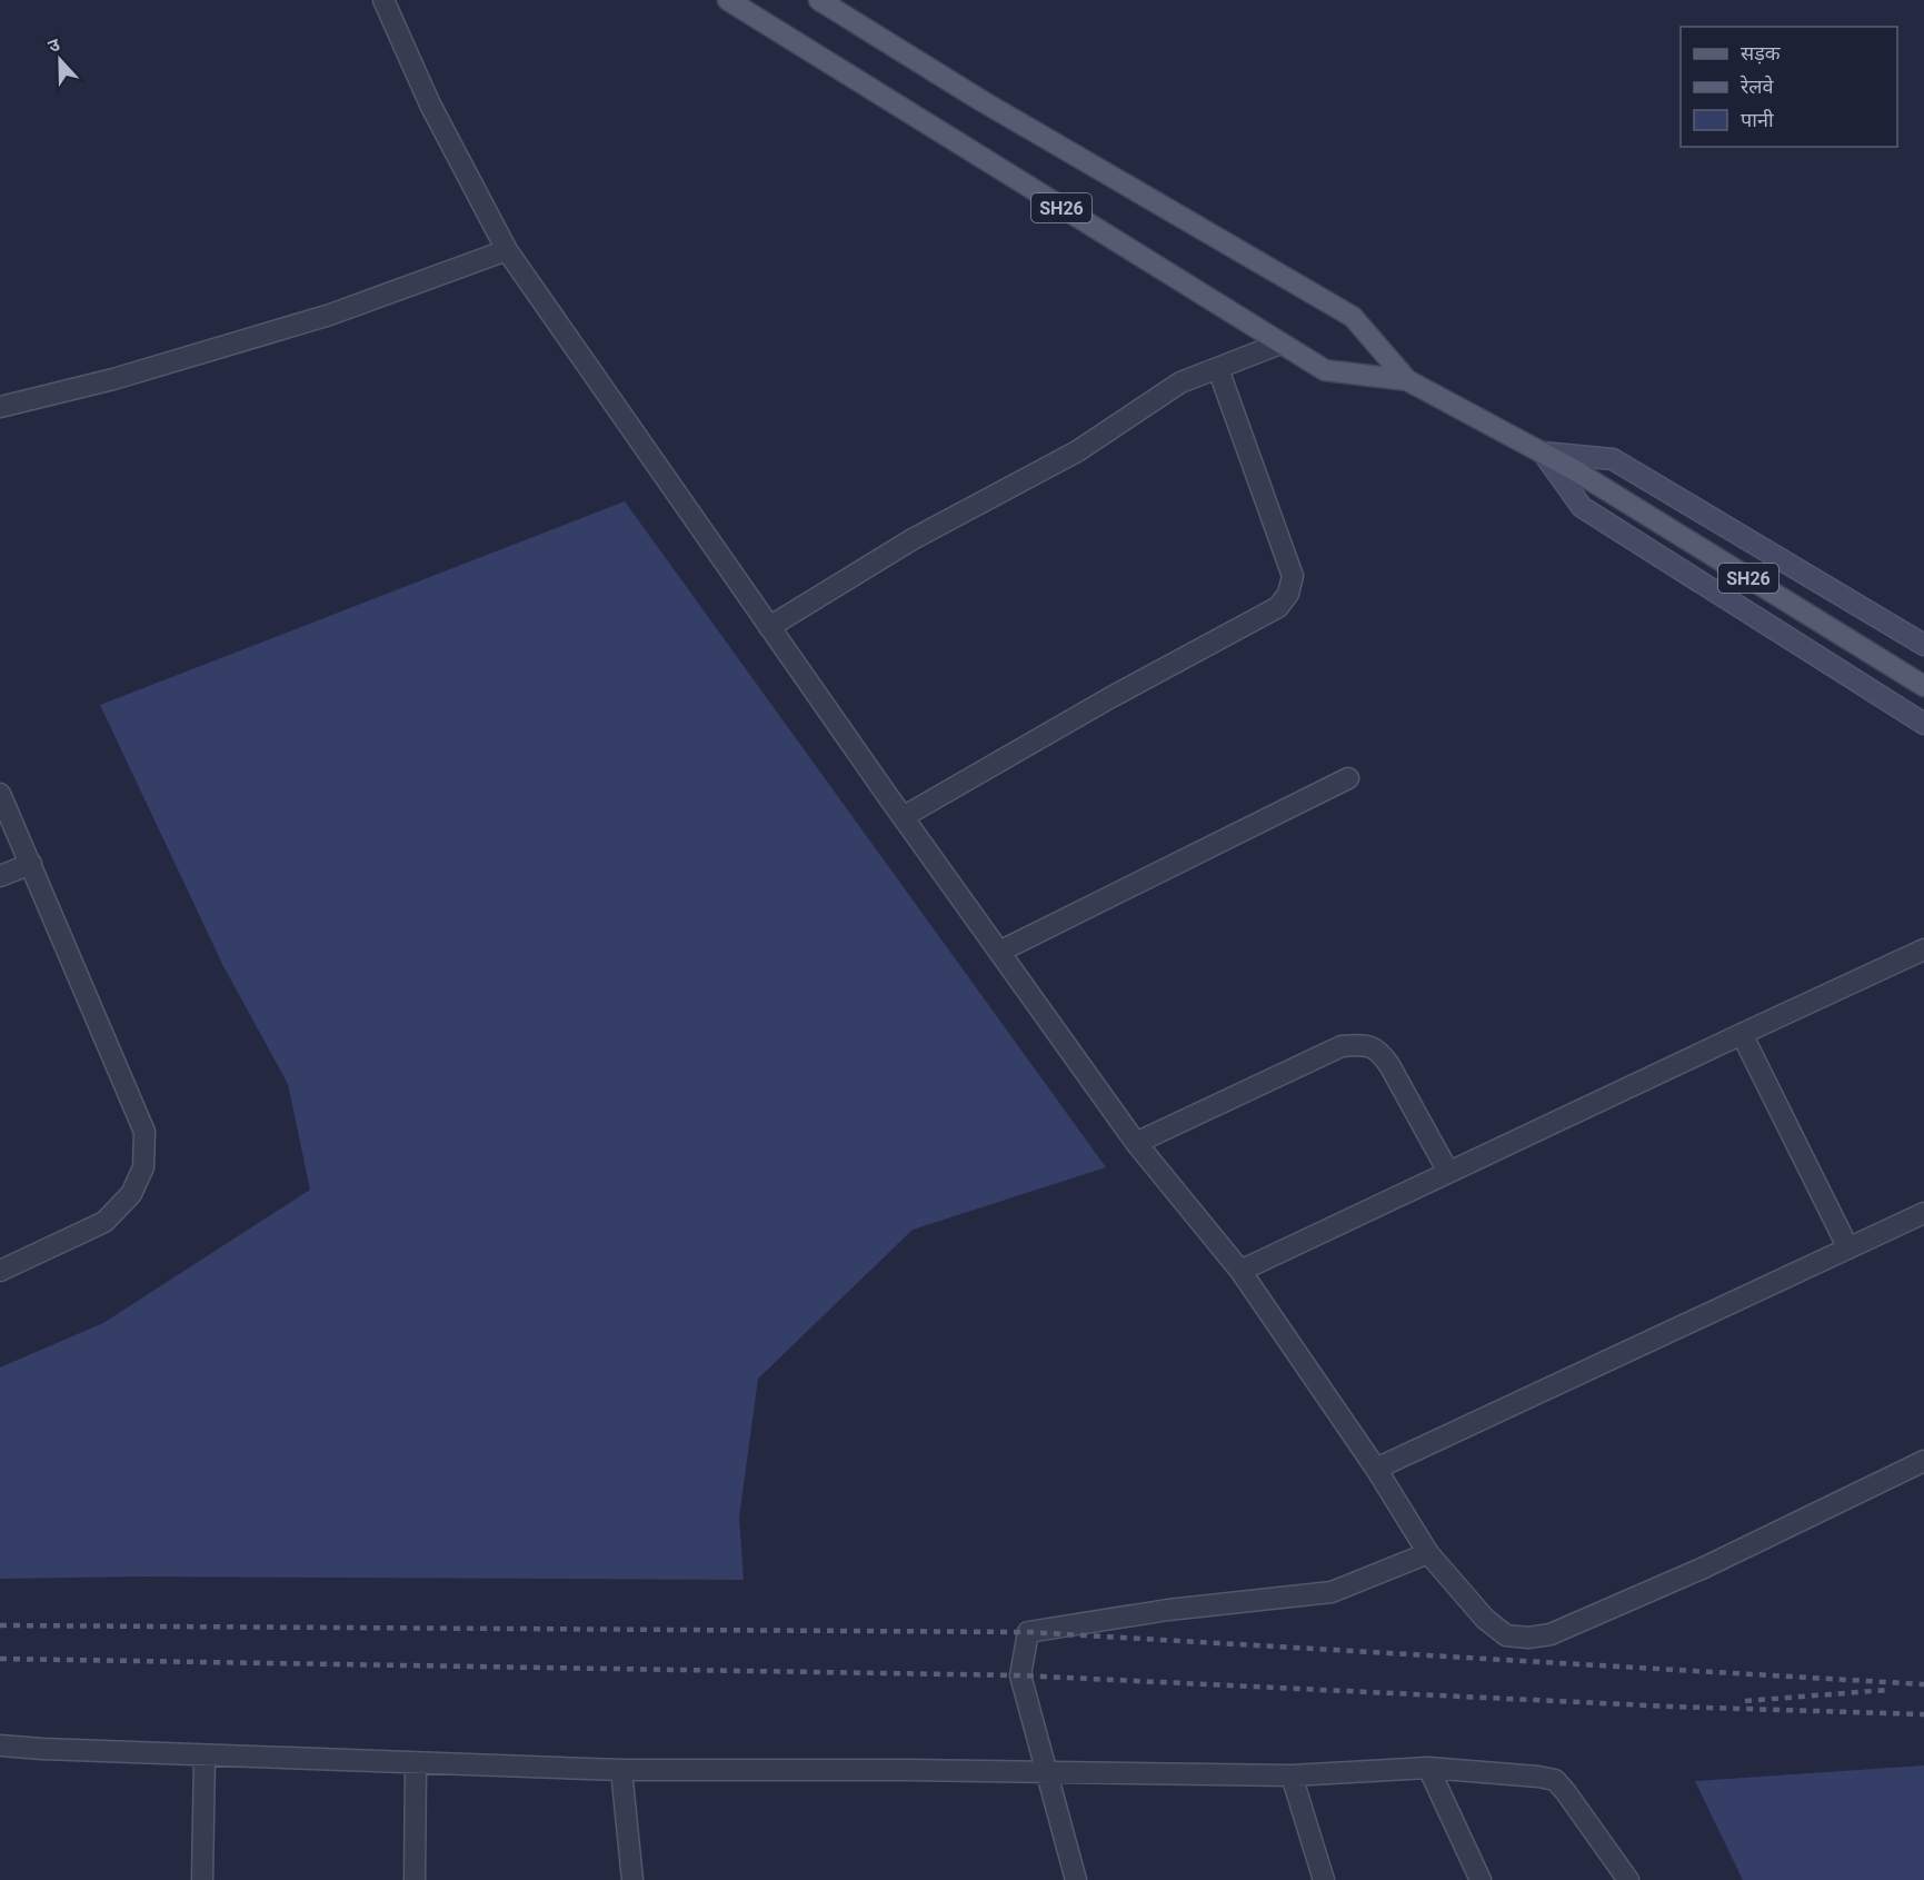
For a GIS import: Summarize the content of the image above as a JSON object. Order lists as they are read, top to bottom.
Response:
{
  "streets": {
    "main road": ["SH26"]
  },
  "legend": ["सड़क", "रेलवे", "पानी"],
  "north": "top"
}
